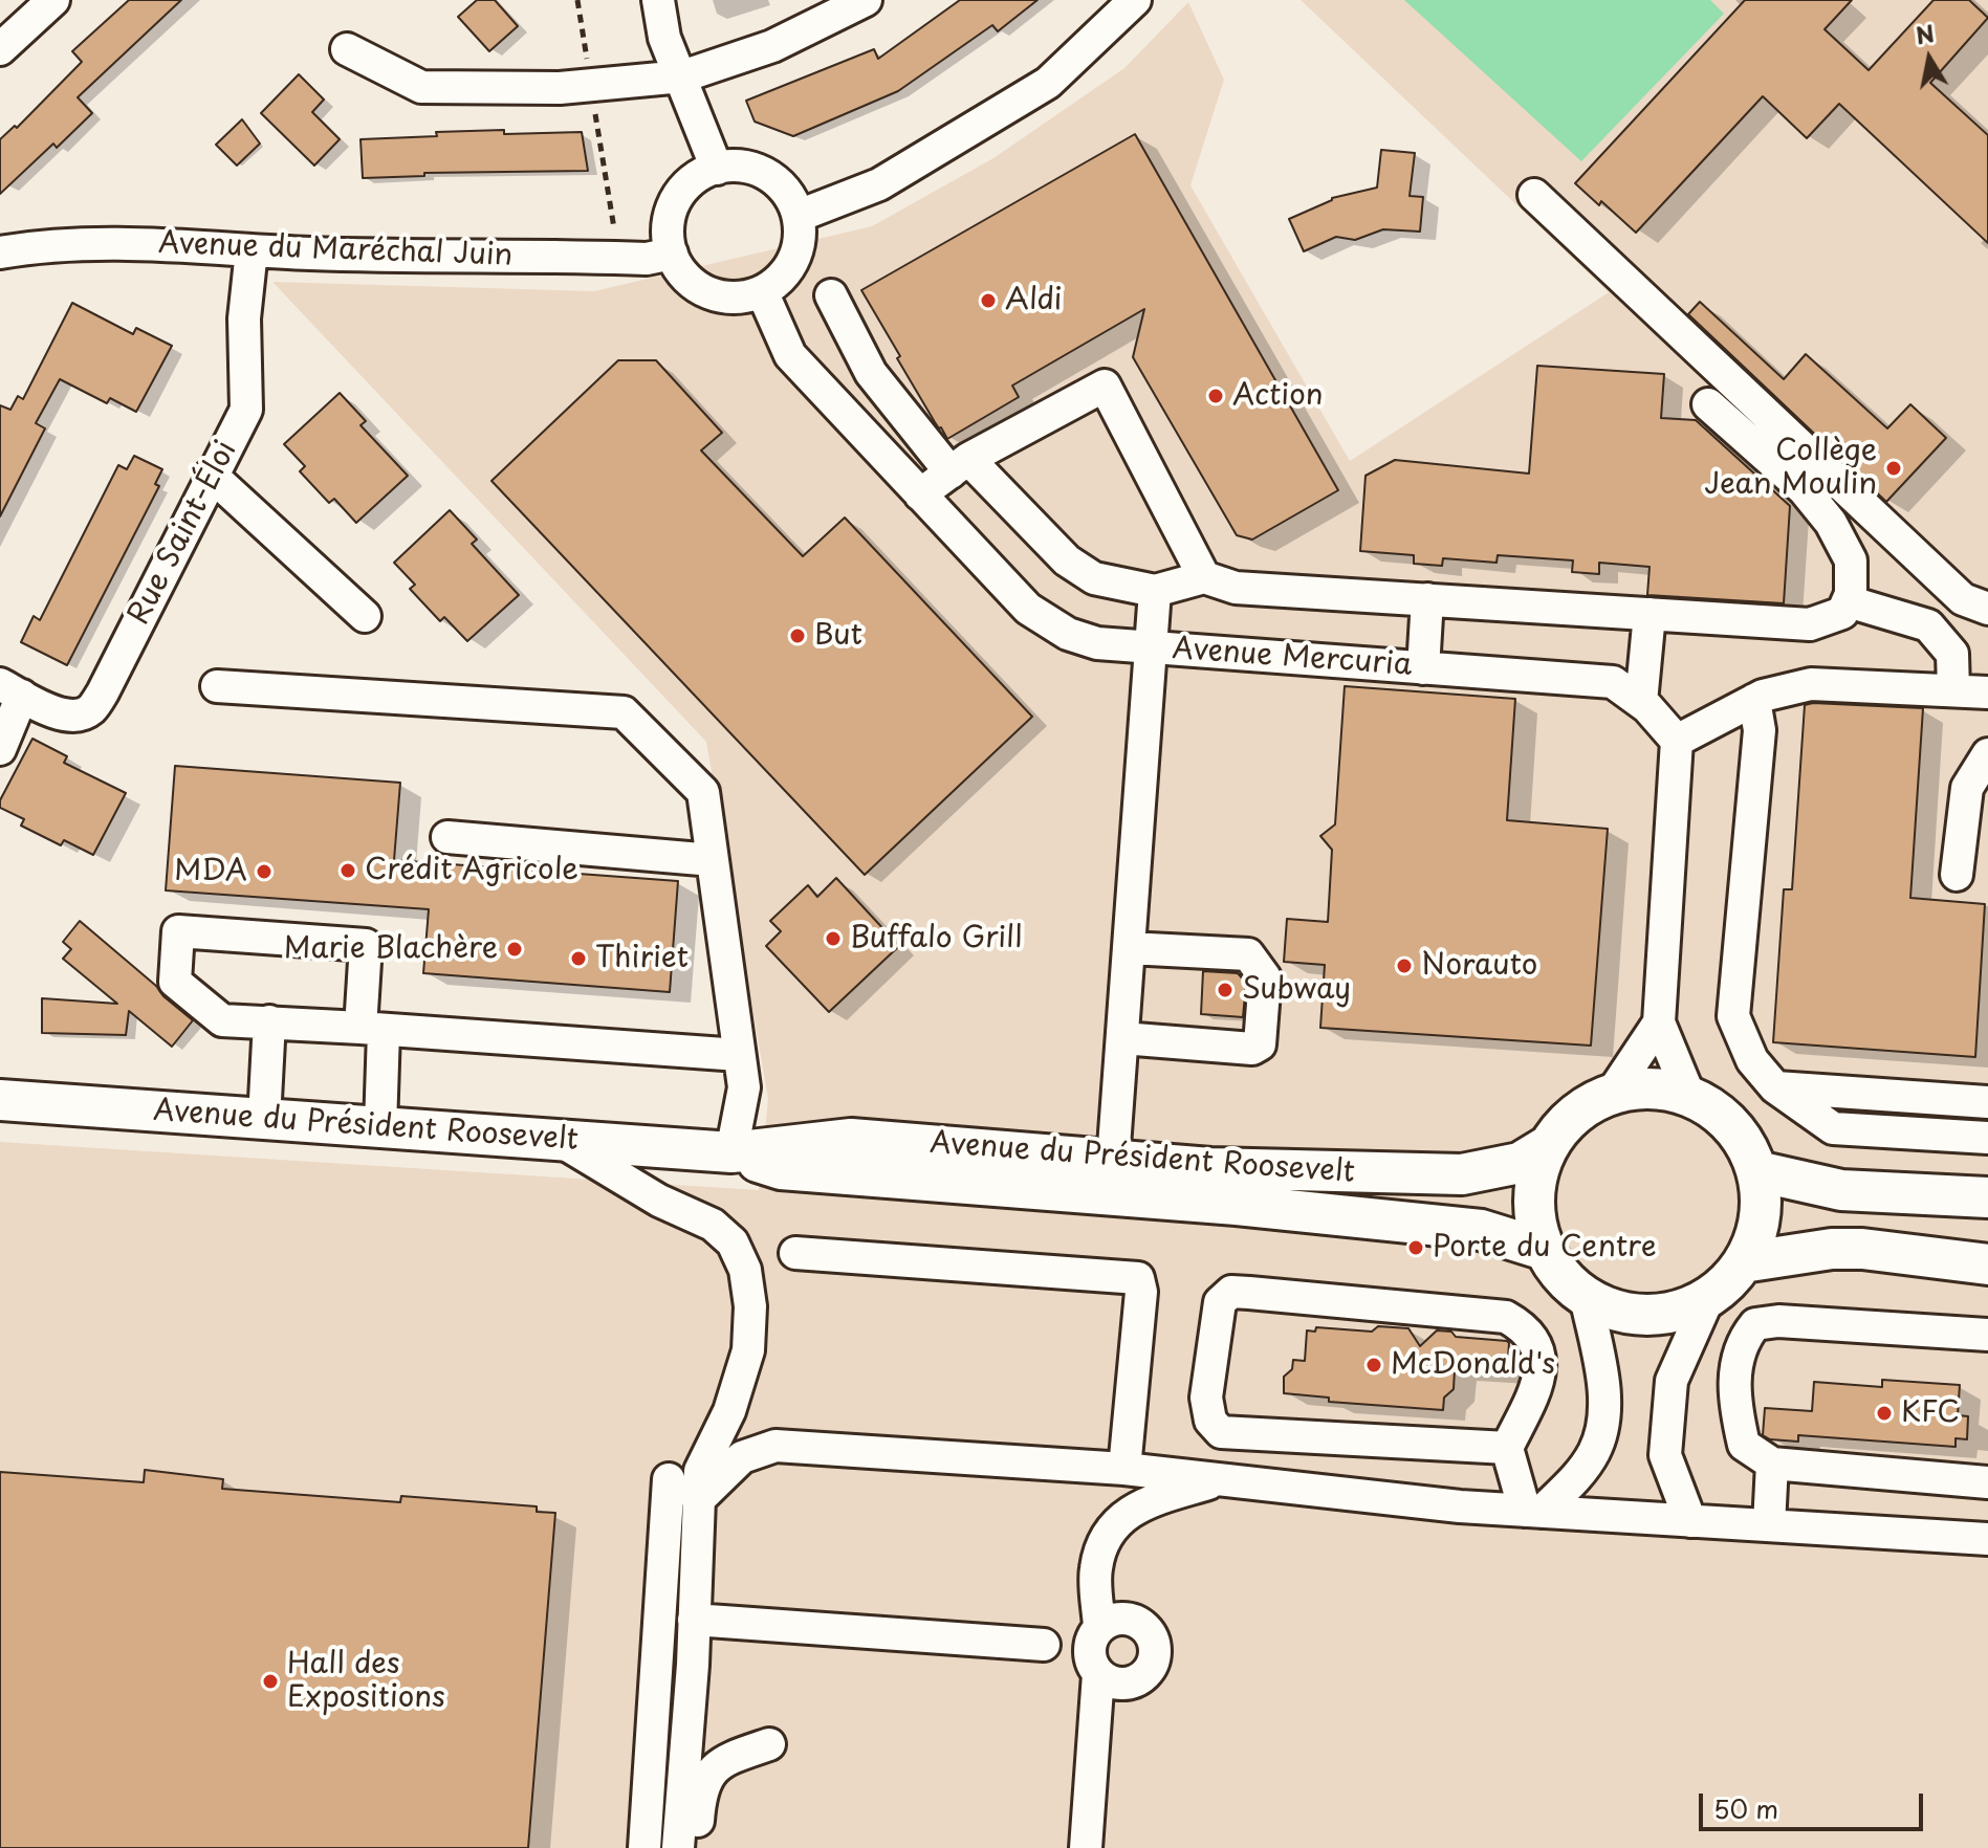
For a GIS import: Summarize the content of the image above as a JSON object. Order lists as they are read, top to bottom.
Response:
{
  "streets": {
    "main road": ["Avenue du Président Roosevelt"],
    "street": ["Avenue du Maréchal Juin", "Rue Saint-Éloi", "Avenue Mercuria"]
  },
  "crossings": [
    ["Avenue du Maréchal Juin", "Rue Saint-Éloi"],
    ["Avenue du Maréchal Juin", "Avenue Mercuria"]
  ],
  "places": [
    "Aldi",
    "Action",
    "Collège Jean Moulin",
    "But",
    "Crédit Agricole",
    "MDA",
    "Buffalo Grill",
    "Marie Blachère",
    "Thiriet",
    "Norauto",
    "Subway",
    "Porte du Centre",
    "McDonald's",
    "KFC",
    "Hall des Expositions"
  ],
  "scale_bar": "50 m",
  "north": "top"
}
